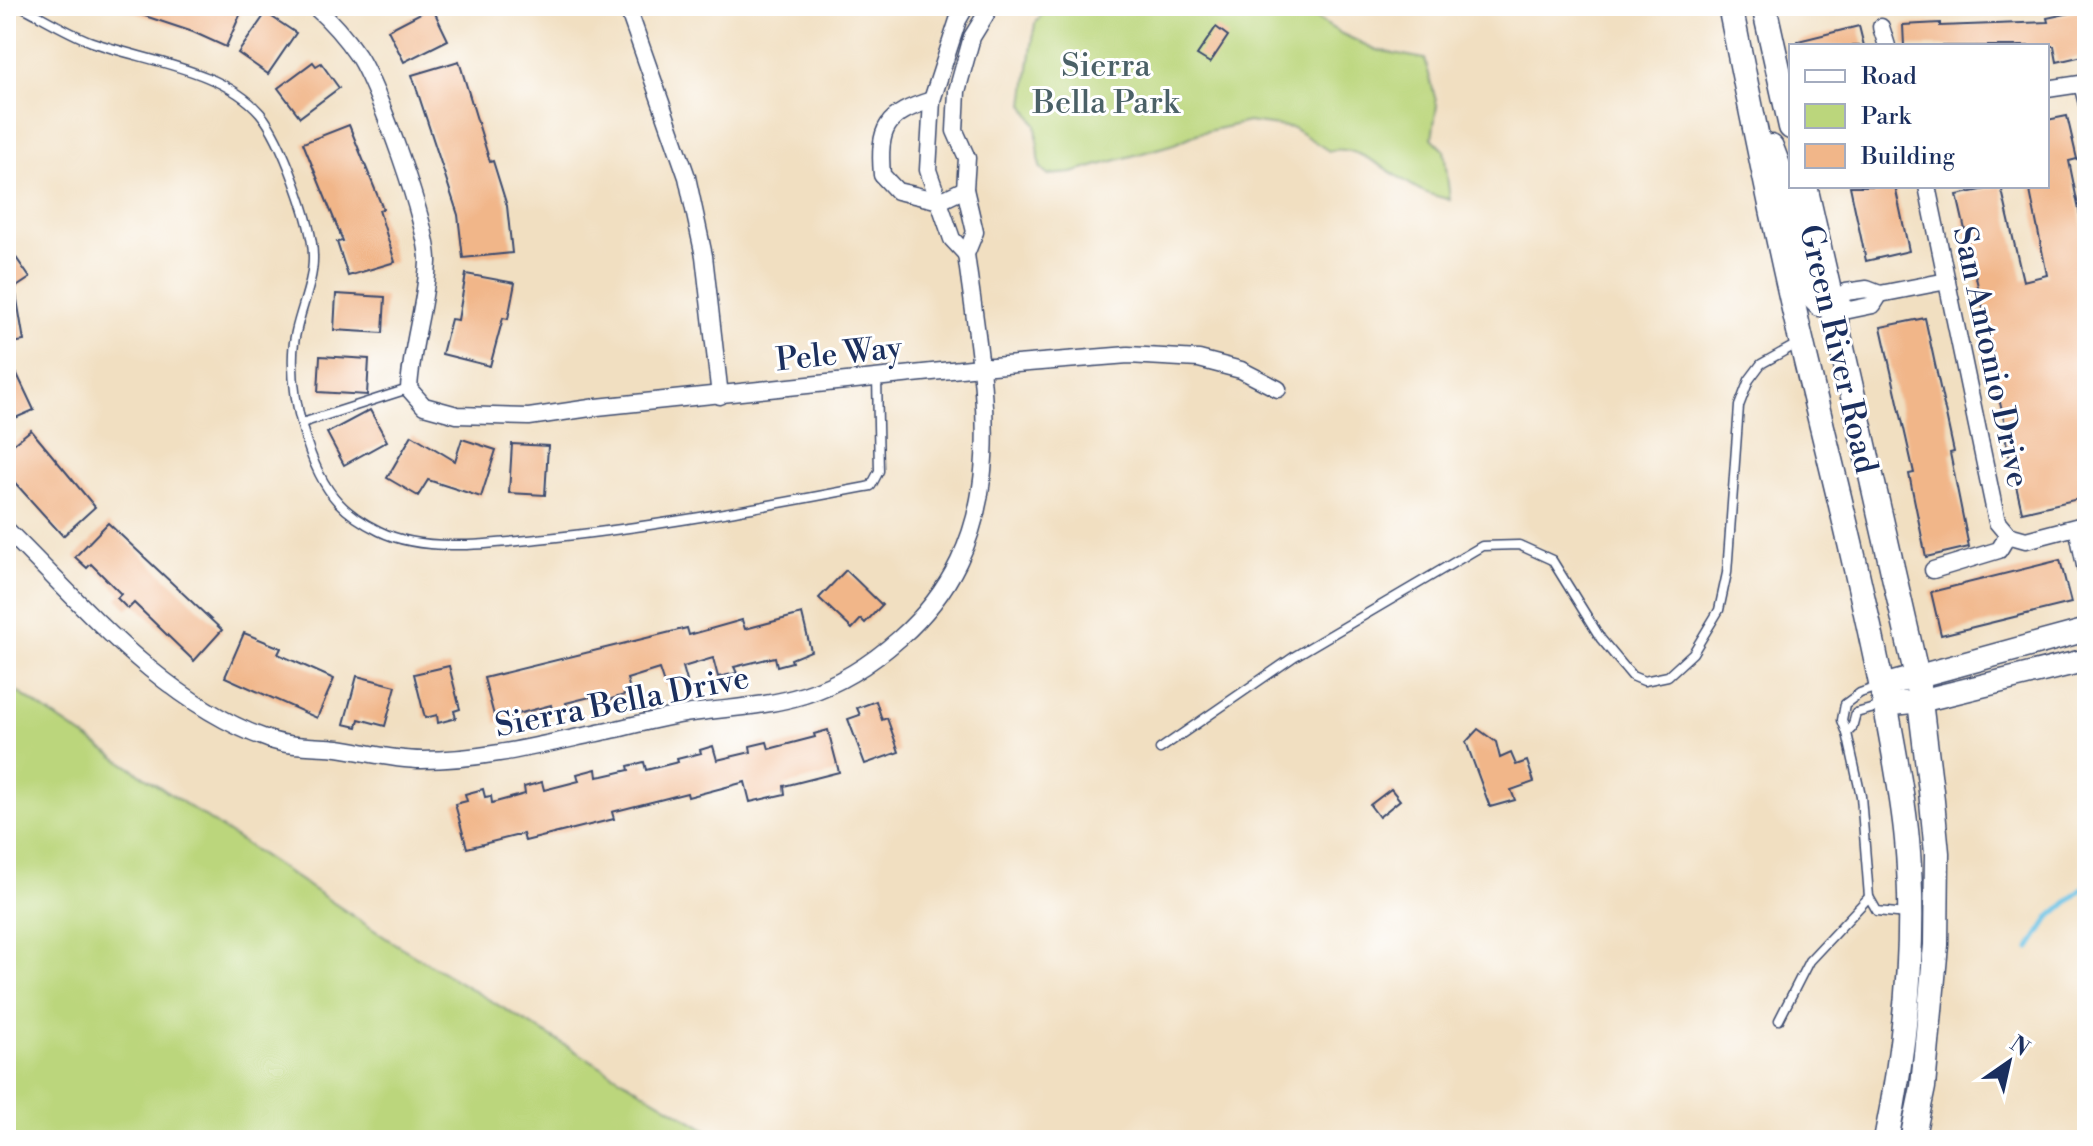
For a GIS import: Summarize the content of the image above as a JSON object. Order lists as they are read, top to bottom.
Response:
{
  "streets": {
    "main road": ["Green River Road"],
    "street": ["Pele Way", "San Antonio Drive", "Sierra Bella Drive"]
  },
  "crossings": [
    ["Pele Way", "Sierra Bella Drive"]
  ],
  "parks": ["Sierra Bella Park"],
  "legend": ["Road", "Park", "Building"],
  "north": "top right"
}
